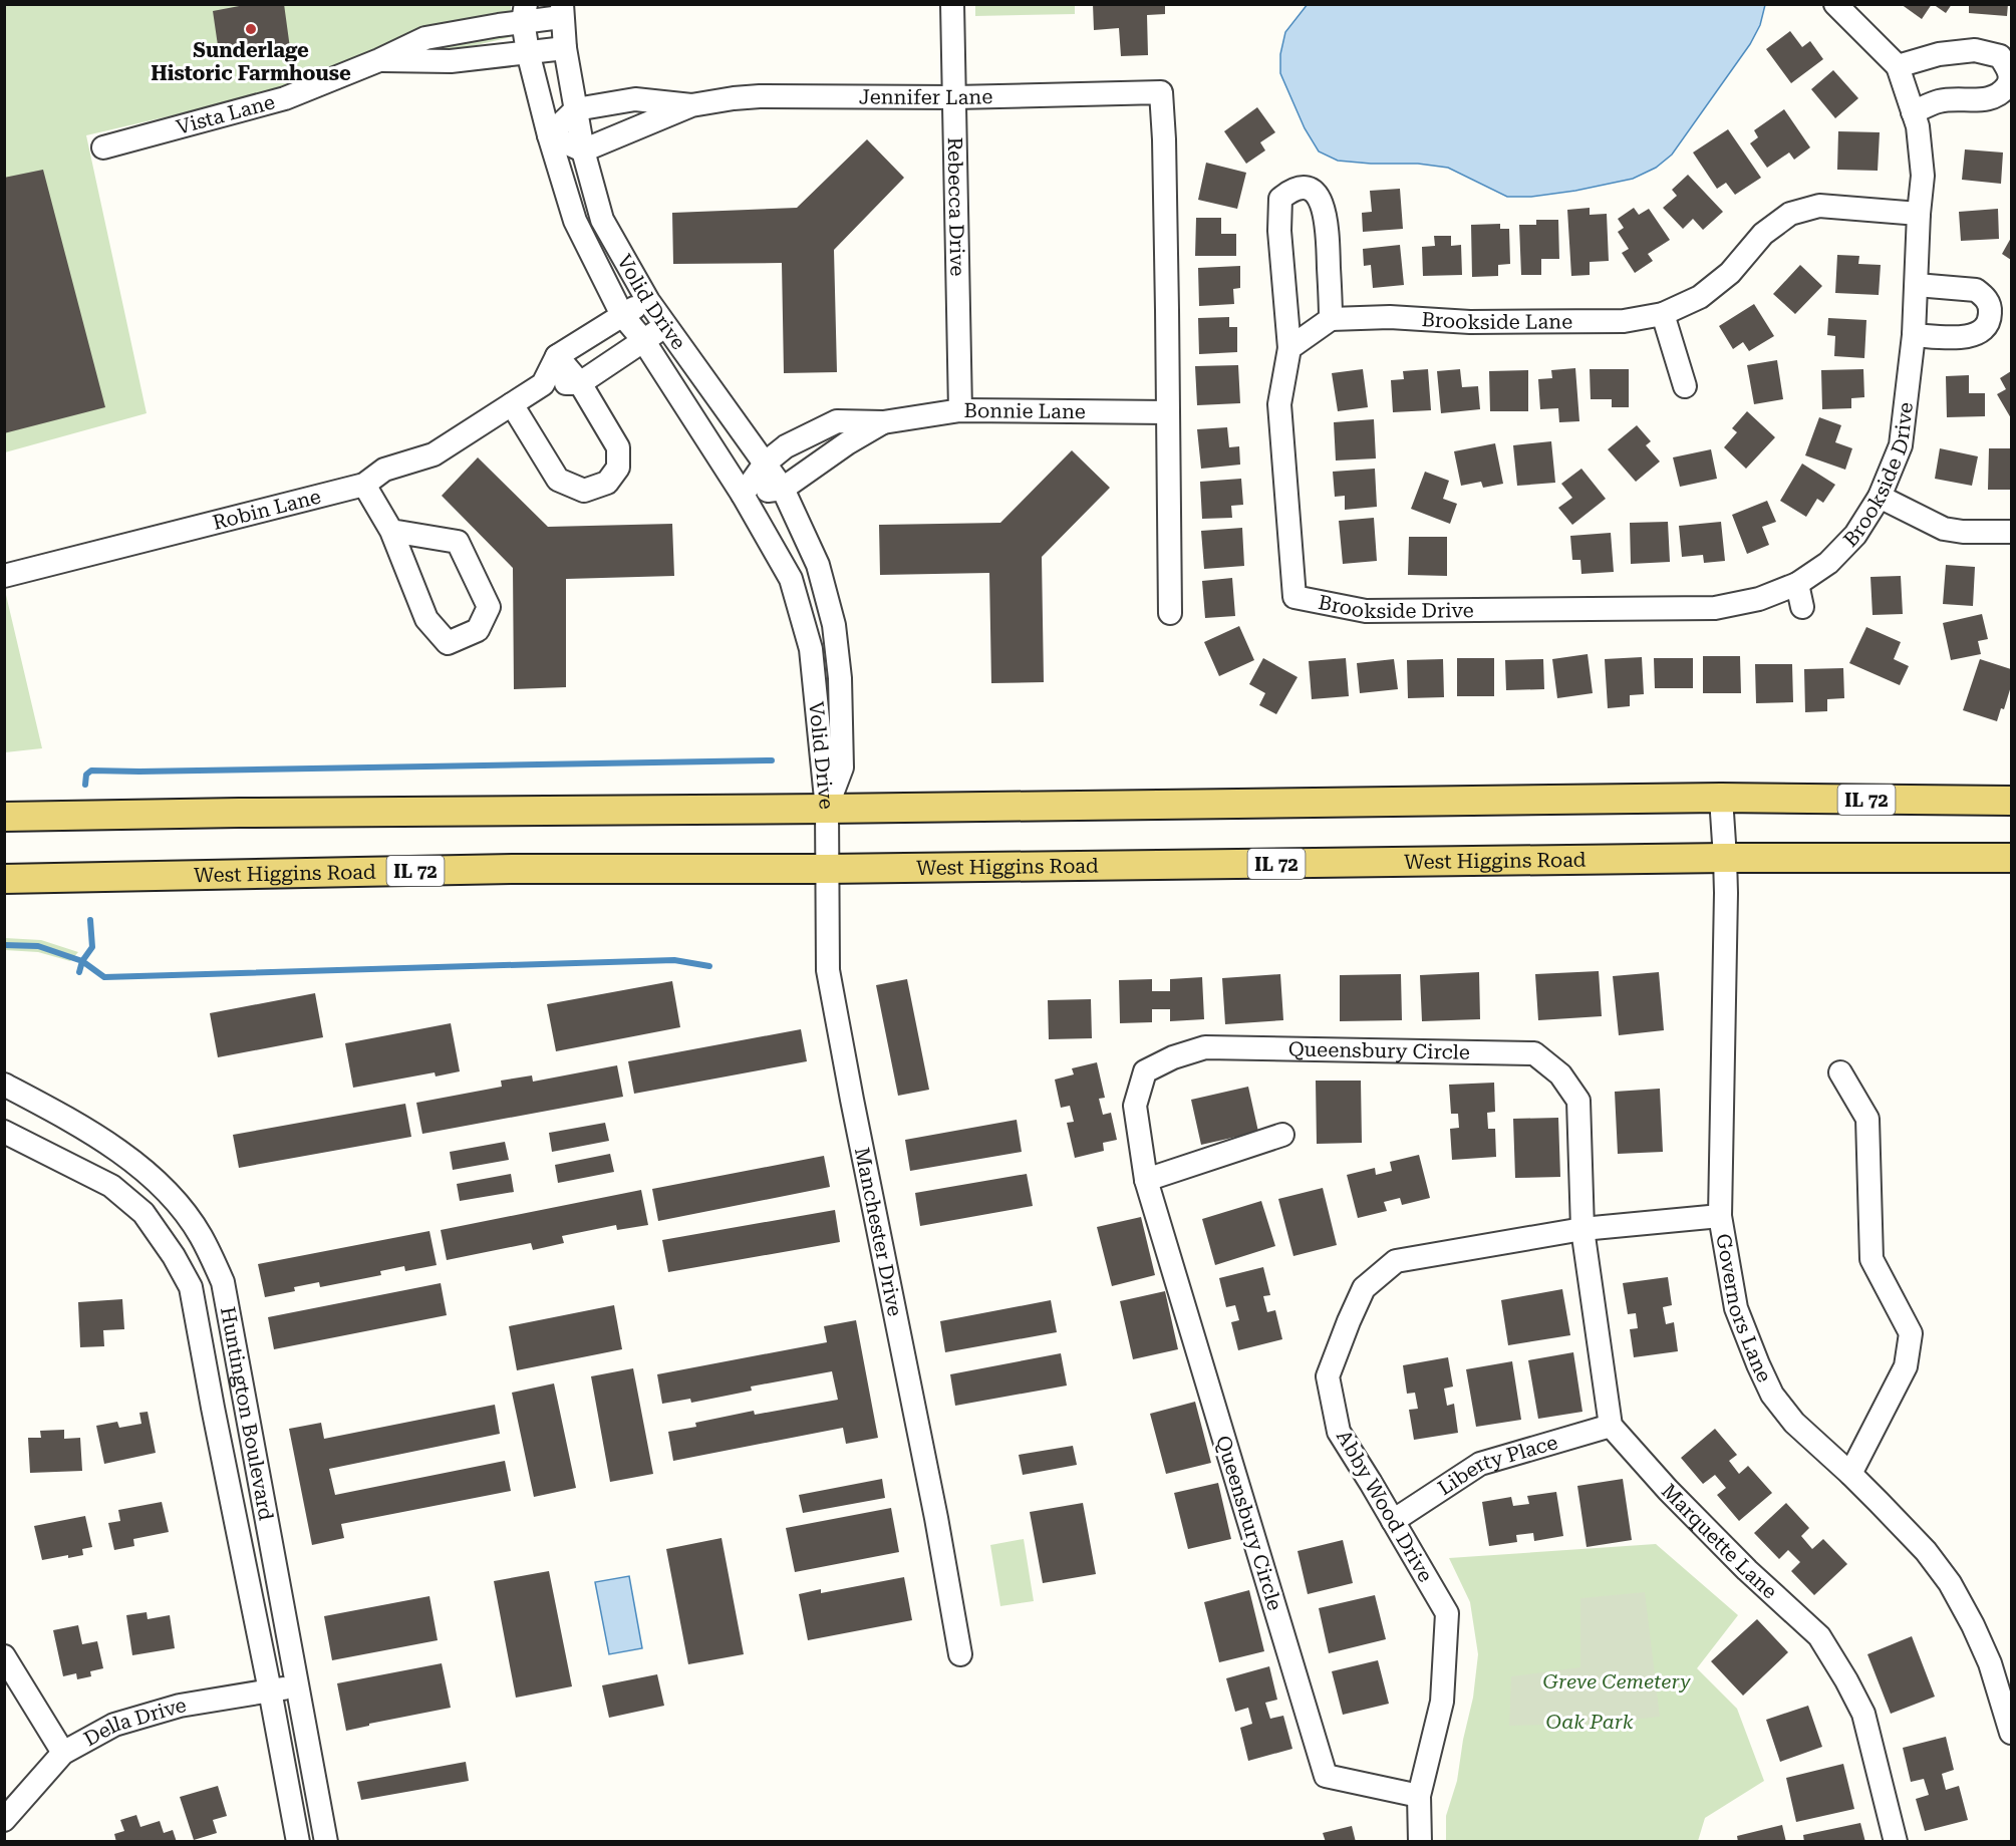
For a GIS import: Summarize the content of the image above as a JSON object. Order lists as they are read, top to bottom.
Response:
{
  "streets": {
    "main road": ["IL 72", "West Higgins Road"],
    "street": [
      "Jennifer Lane",
      "Vista Lane",
      "Rebecca Drive",
      "Volid Drive",
      "Brookside Lane",
      "Bonnie Lane",
      "Brookside Drive",
      "Robin Lane",
      "Queensbury Circle",
      "Manchester Drive",
      "Governors Lane",
      "Huntington Boulevard",
      "Liberty Place",
      "Abby Wood Drive",
      "Marquette Lane",
      "Della Drive"
    ]
  },
  "crossings": [
    ["Jennifer Lane", "Rebecca Drive"],
    ["Jennifer Lane", "Volid Drive"],
    ["Jennifer Lane", "Bonnie Lane"],
    ["Vista Lane", "Volid Drive"],
    ["Rebecca Drive", "Bonnie Lane"],
    ["Volid Drive", "Bonnie Lane"],
    ["Volid Drive", "IL 72"],
    ["Volid Drive", "Manchester Drive"],
    ["Brookside Lane", "Brookside Drive"],
    ["IL 72", "Manchester Drive"],
    ["IL 72", "Governors Lane"],
    ["West Higgins Road", "Manchester Drive"],
    ["West Higgins Road", "Governors Lane"],
    ["Queensbury Circle", "Abby Wood Drive"],
    ["Governors Lane", "Abby Wood Drive"],
    ["Huntington Boulevard", "Della Drive"],
    ["Liberty Place", "Abby Wood Drive"],
    ["Liberty Place", "Marquette Lane"]
  ],
  "parks": ["Greve Cemetery", "Oak Park"],
  "places": ["Sunderlage Historic Farmhouse"]
}
